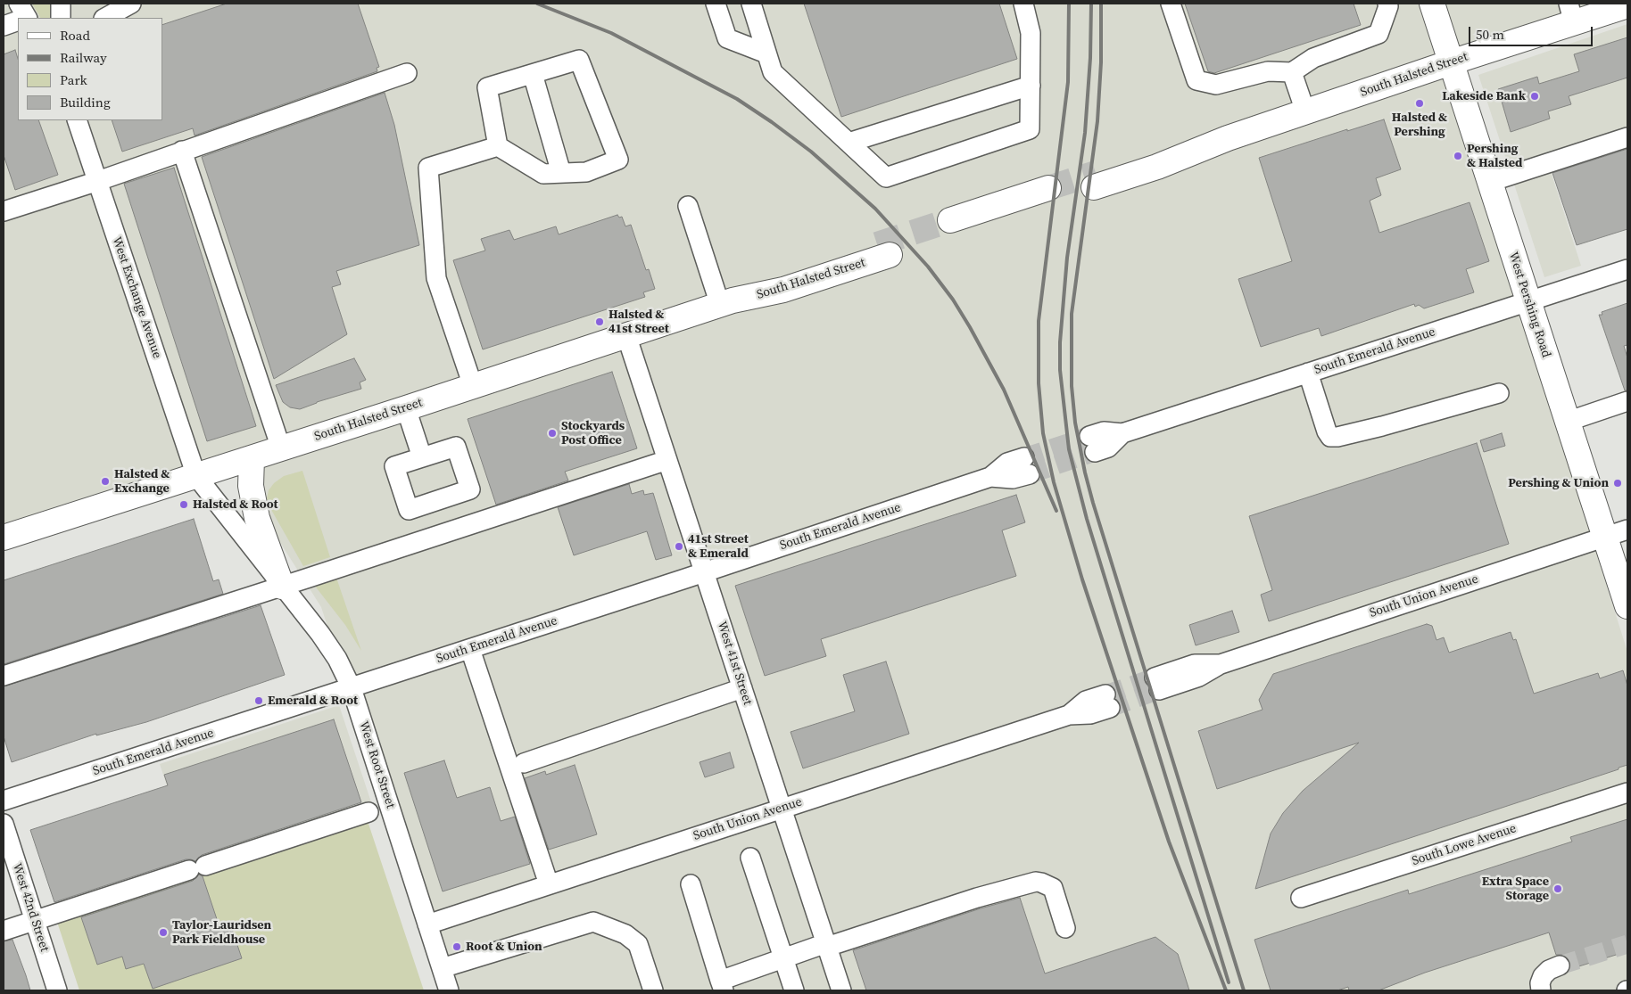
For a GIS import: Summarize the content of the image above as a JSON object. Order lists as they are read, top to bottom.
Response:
{
  "streets": {
    "main road": ["South Halsted Street", "West Pershing Road"],
    "street": [
      "West Exchange Avenue",
      "South Emerald Avenue",
      "South Union Avenue",
      "West 41st Street",
      "West Root Street",
      "South Lowe Avenue",
      "West 42nd Street"
    ]
  },
  "crossings": [
    ["South Halsted Street", "West Exchange Avenue"],
    ["South Halsted Street", "West Pershing Road"],
    ["South Halsted Street", "West 41st Street"],
    ["South Halsted Street", "West Root Street"],
    ["West Exchange Avenue", "West Root Street"],
    ["West Pershing Road", "South Emerald Avenue"],
    ["West Pershing Road", "South Union Avenue"],
    ["South Emerald Avenue", "West 41st Street"],
    ["South Emerald Avenue", "West Root Street"],
    ["South Union Avenue", "West 41st Street"],
    ["South Union Avenue", "West Root Street"]
  ],
  "places": [
    "Lakeside Bank",
    "Halsted & Pershing",
    "Pershing & Halsted",
    "Halsted & 41st Street",
    "Stockyards Post Office",
    "Halsted & Exchange",
    "Pershing & Union",
    "Halsted & Root",
    "41st Street & Emerald",
    "Emerald & Root",
    "Extra Space Storage",
    "Taylor-Lauridsen Park Fieldhouse",
    "Root & Union"
  ],
  "legend": [
    "Road",
    "Railway",
    "Park",
    "Building"
  ],
  "scale_bar": "50 m"
}
